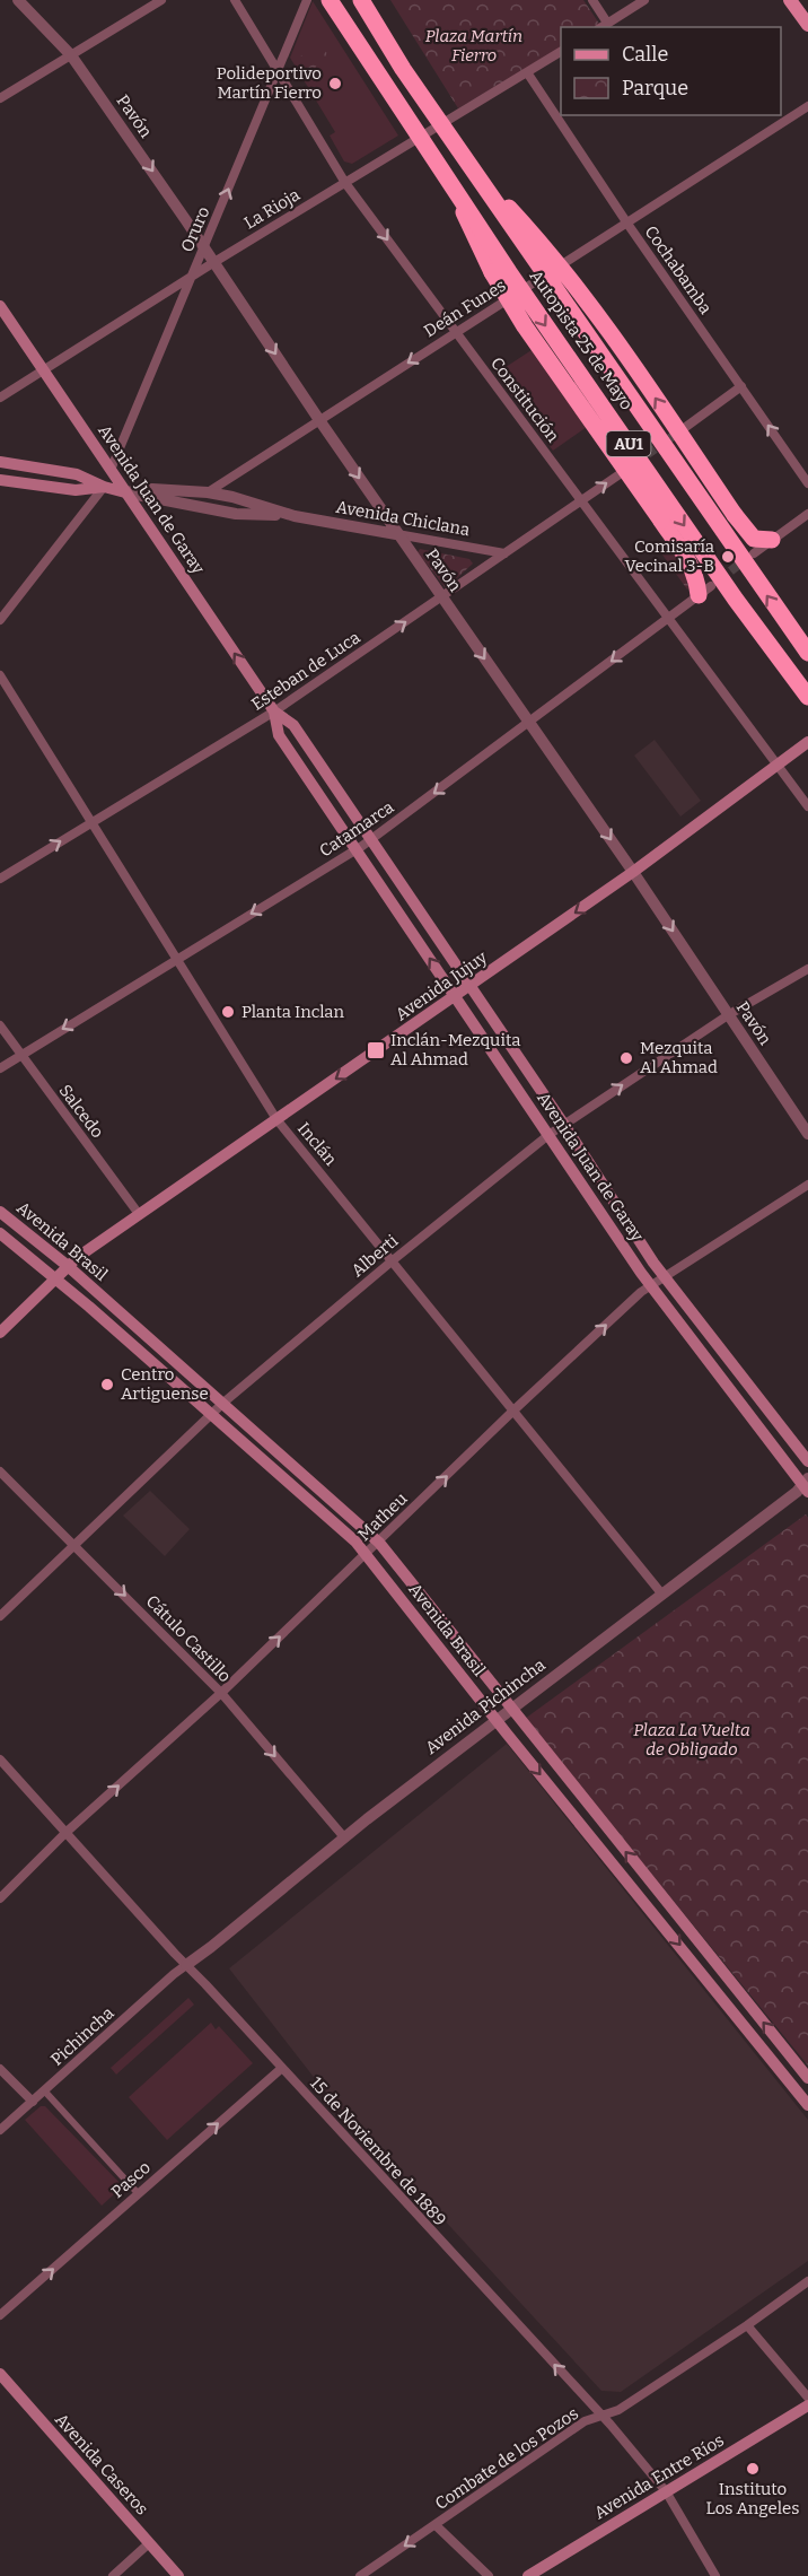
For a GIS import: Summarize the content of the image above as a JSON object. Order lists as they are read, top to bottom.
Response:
{
  "streets": {
    "highway": ["Autopista 25 de Mayo", "AU1"],
    "main road": [
      "Avenida Juan de Garay",
      "Avenida Chiclana",
      "Avenida Jujuy",
      "Avenida Brasil",
      "Avenida Caseros",
      "Avenida Entre Ríos"
    ],
    "street": [
      "Pavón",
      "La Rioja",
      "Oruro",
      "Cochabamba",
      "Deán Funes",
      "Constitución",
      "Esteban de Luca",
      "Catamarca",
      "Salcedo",
      "Inclán",
      "Alberti",
      "Matheu",
      "Cátulo Castillo",
      "Avenida Pichincha",
      "Pichincha",
      "15 de Noviembre de 1889",
      "Pasco",
      "Combate de los Pozos"
    ]
  },
  "crossings": [
    ["Pavón", "La Rioja"],
    ["Pavón", "Oruro"],
    ["Pavón", "Deán Funes"],
    ["Pavón", "Avenida Chiclana"],
    ["Pavón", "Esteban de Luca"],
    ["Pavón", "Catamarca"],
    ["Pavón", "Avenida Jujuy"],
    ["Pavón", "Alberti"],
    ["La Rioja", "Oruro"],
    ["La Rioja", "Cochabamba"],
    ["La Rioja", "Constitución"],
    ["La Rioja", "Avenida Juan de Garay"],
    ["Oruro", "Constitución"],
    ["Oruro", "Avenida Juan de Garay"],
    ["Cochabamba", "Deán Funes"],
    ["Deán Funes", "Constitución"],
    ["Deán Funes", "Avenida Chiclana"],
    ["Constitución", "Esteban de Luca"],
    ["Constitución", "Catamarca"],
    ["Constitución", "Avenida Jujuy"],
    ["Avenida Juan de Garay", "Avenida Chiclana"],
    ["Avenida Juan de Garay", "Esteban de Luca"],
    ["Avenida Juan de Garay", "Catamarca"],
    ["Avenida Juan de Garay", "Avenida Jujuy"],
    ["Avenida Juan de Garay", "Alberti"],
    ["Avenida Juan de Garay", "Matheu"],
    ["Avenida Juan de Garay", "Avenida Pichincha"],
    ["Avenida Chiclana", "Esteban de Luca"],
    ["Esteban de Luca", "Inclán"],
    ["Catamarca", "Salcedo"],
    ["Catamarca", "Inclán"],
    ["Avenida Jujuy", "Salcedo"],
    ["Avenida Jujuy", "Inclán"],
    ["Avenida Jujuy", "Avenida Brasil"],
    ["Inclán", "Alberti"],
    ["Inclán", "Matheu"],
    ["Inclán", "Avenida Pichincha"],
    ["Avenida Brasil", "Alberti"],
    ["Avenida Brasil", "Matheu"],
    ["Avenida Brasil", "Avenida Pichincha"],
    ["Alberti", "Cátulo Castillo"],
    ["Matheu", "Cátulo Castillo"],
    ["Matheu", "15 de Noviembre de 1889"],
    ["Cátulo Castillo", "Avenida Pichincha"],
    ["Avenida Pichincha", "Pichincha"],
    ["Avenida Pichincha", "15 de Noviembre de 1889"],
    ["Pichincha", "15 de Noviembre de 1889"],
    ["15 de Noviembre de 1889", "Pasco"],
    ["15 de Noviembre de 1889", "Combate de los Pozos"],
    ["15 de Noviembre de 1889", "Avenida Entre Ríos"]
  ],
  "one_way": [
    "Pavón",
    "Oruro",
    "Esteban de Luca",
    "Catamarca",
    "Avenida Jujuy",
    "Matheu",
    "Cátulo Castillo",
    "15 de Noviembre de 1889",
    "Pasco"
  ],
  "parks": ["Plaza Martín Fierro", "Plaza La Vuelta de Obligado"],
  "places": {
    "other": [
      "Polideportivo Martín Fierro",
      "Comisaría Vecinal 3-B",
      "Planta Inclan",
      "Mezquita Al Ahmad",
      "Centro Artiguense",
      "Instituto Los Angeles"
    ],
    "transit": ["Inclán-Mezquita Al Ahmad"]
  },
  "legend": ["Calle", "Parque"]
}
